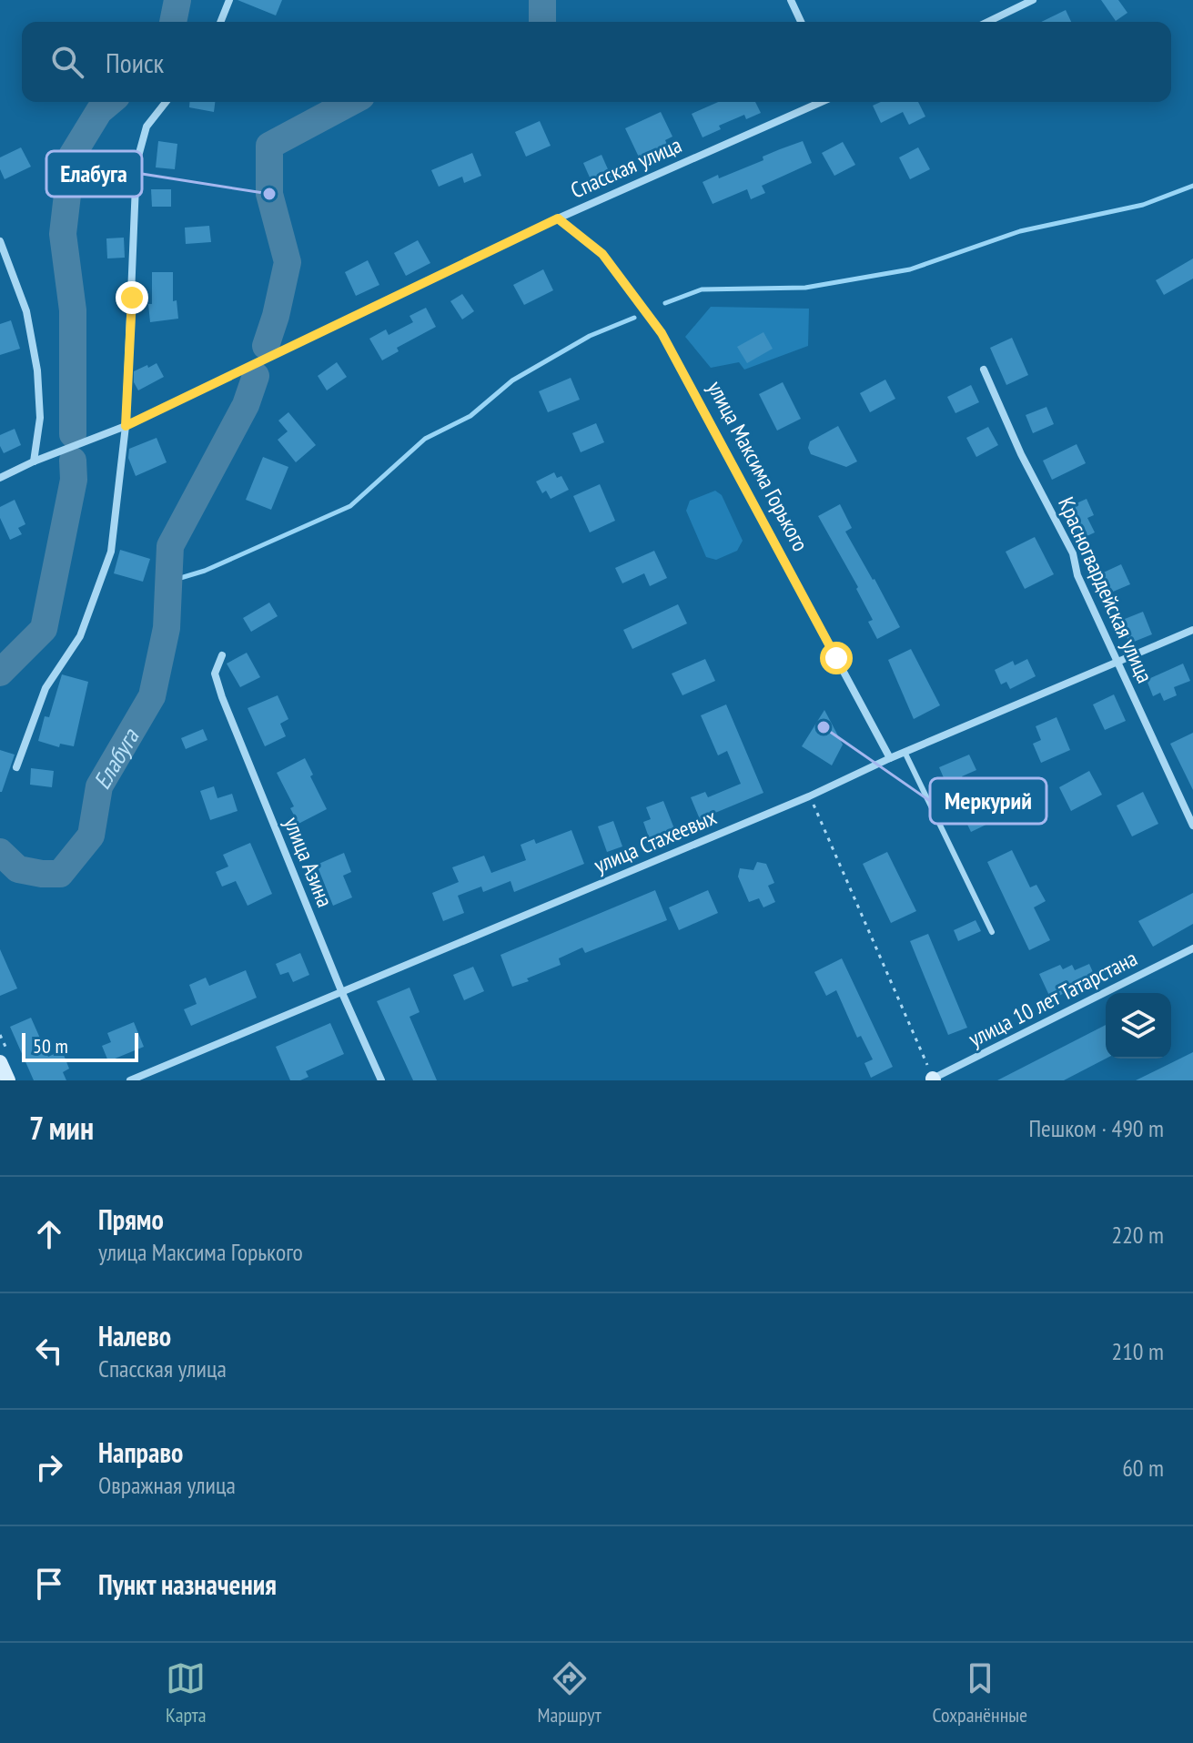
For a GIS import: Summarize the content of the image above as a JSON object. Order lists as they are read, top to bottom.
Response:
{
  "streets": {
    "street": [
      "Спасская улица",
      "улица Максима Горького",
      "Красногвардейская улица",
      "улица Стахеевых",
      "улица Азина",
      "улица 10 лет Татарстана"
    ]
  },
  "crossings": [
    ["Спасская улица", "улица Максима Горького"],
    ["улица Максима Горького", "улица Стахеевых"],
    ["Красногвардейская улица", "улица Стахеевых"],
    ["улица Стахеевых", "улица Азина"]
  ],
  "water": ["Елабуга"],
  "places": ["Елабуга", "Меркурий"],
  "scale_bar": "50 m",
  "page": {
    "search": "Поиск",
    "scale": "50 m",
    "heading": ["7 мин", "Пешком · 490 m"],
    "list": [
      ["Прямо", "улица Максима Горького", "220 m"],
      ["Налево", "Спасская улица", "210 m"],
      ["Направо", "Овражная улица", "60 m"],
      "Пункт назначения"
    ],
    "nav": ["Карта", "Маршрут", "Сохранённые"]
  }
}
